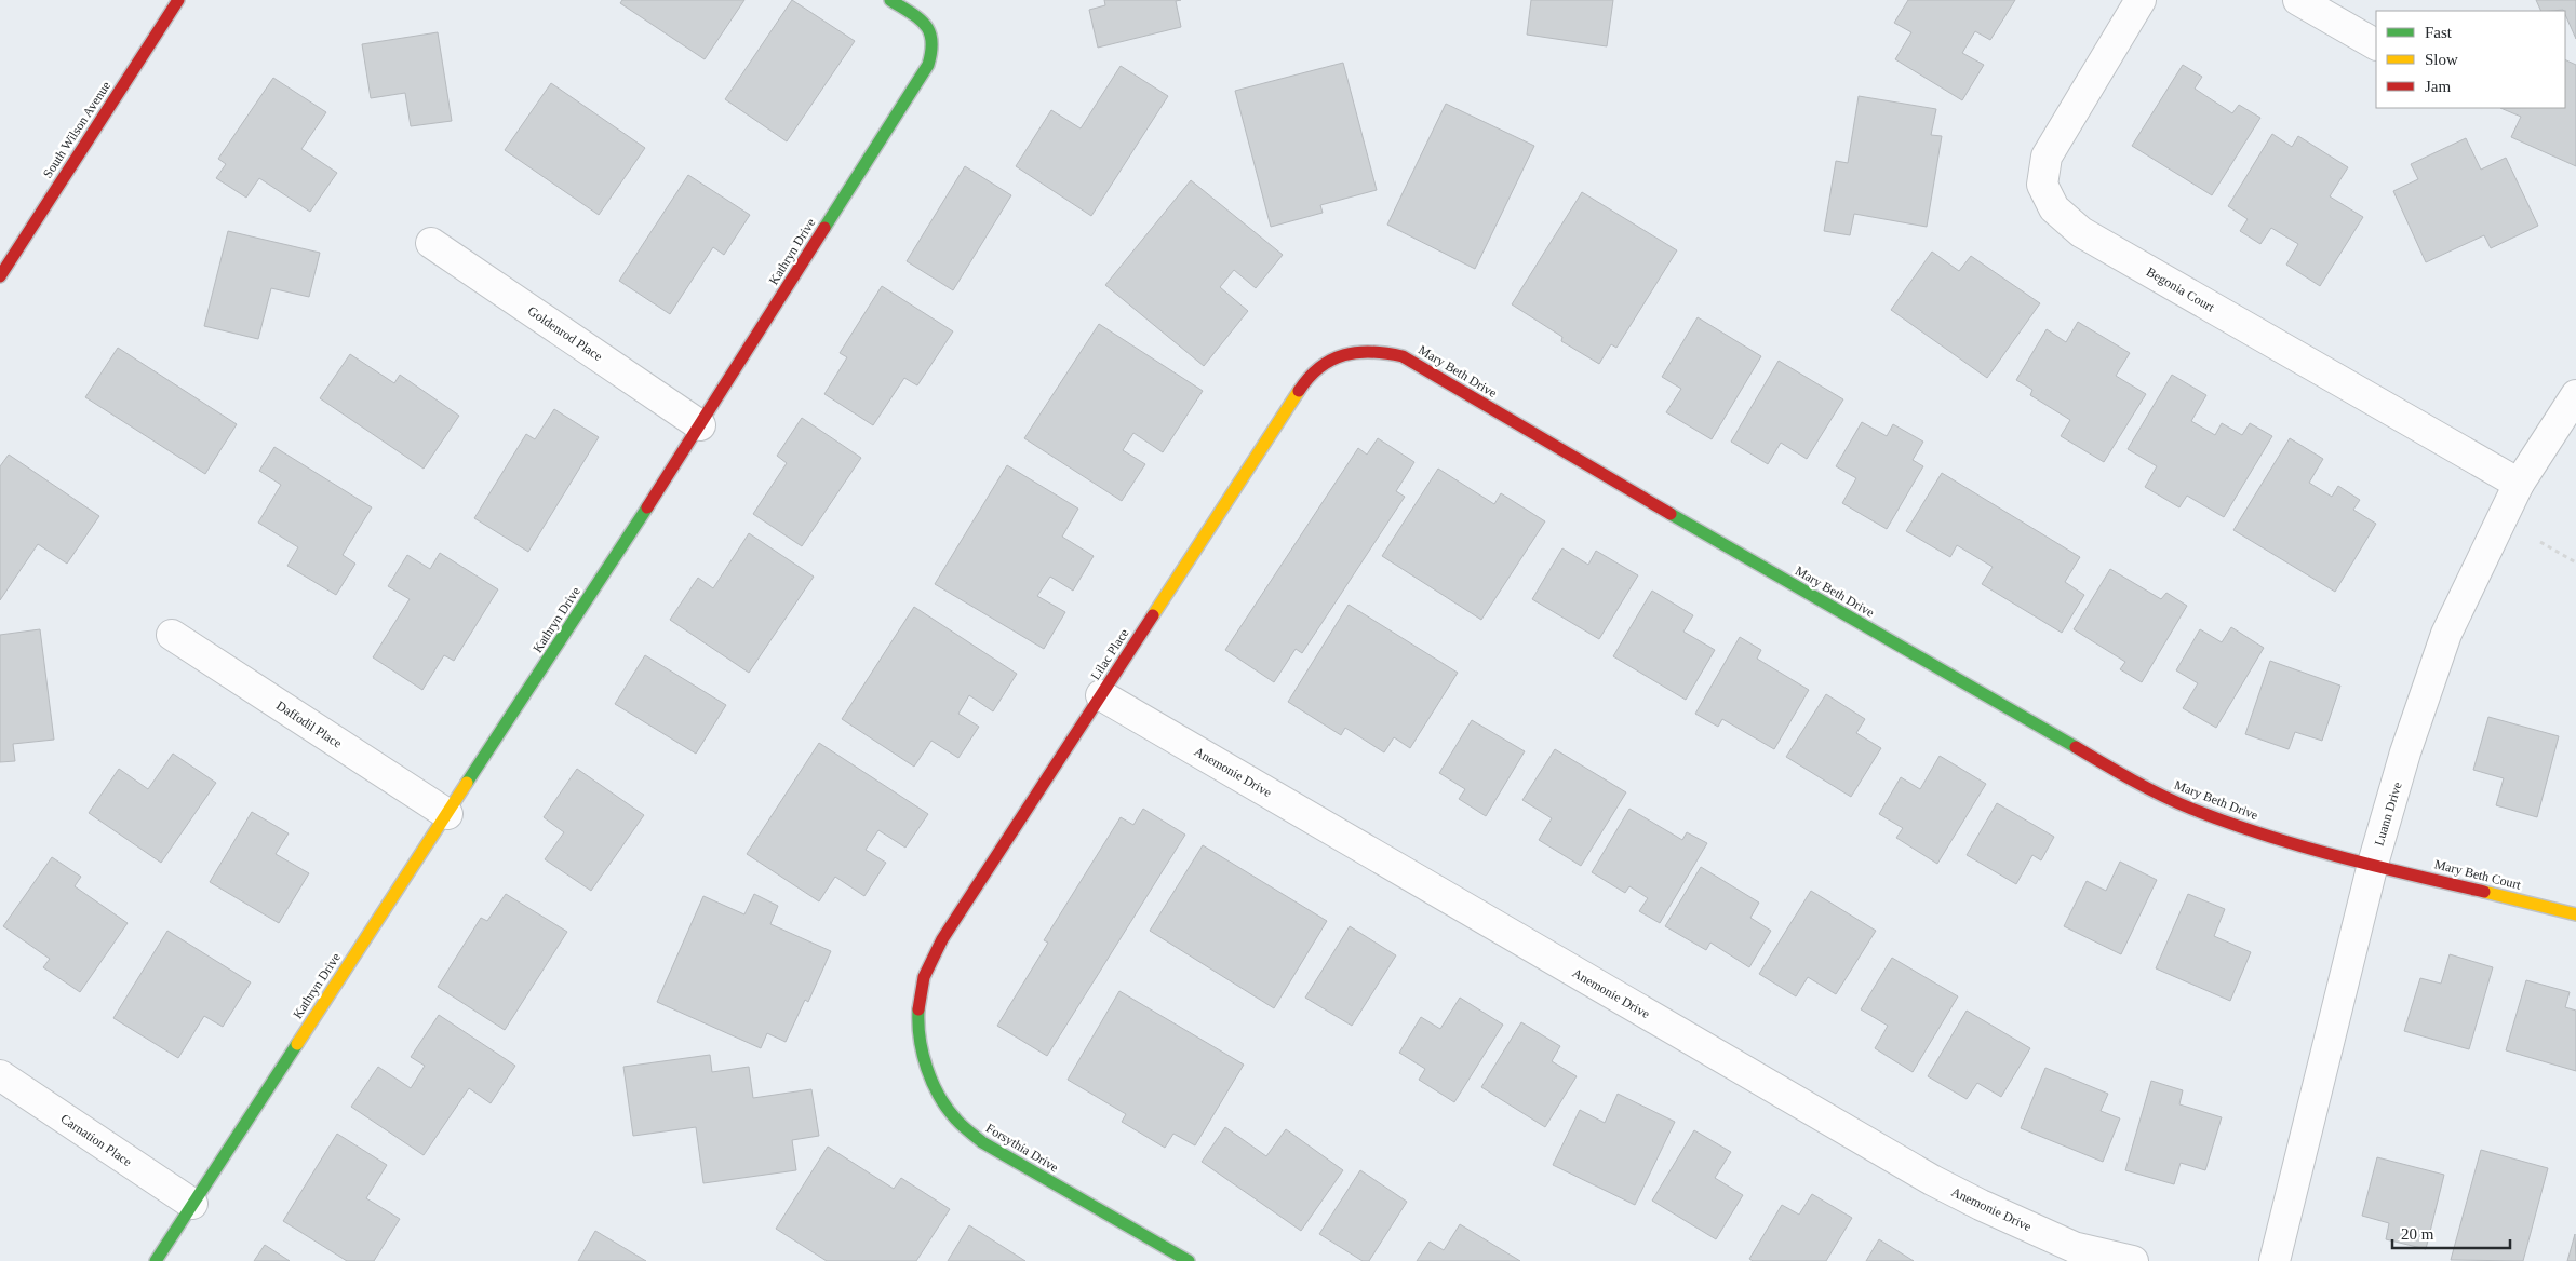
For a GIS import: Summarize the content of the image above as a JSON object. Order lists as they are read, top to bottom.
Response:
{
  "streets": {
    "street": [
      "South Wilson Avenue",
      "Kathryn Drive",
      "Begonia Court",
      "Goldenrod Place",
      "Mary Beth Drive",
      "Lilac Place",
      "Daffodil Place",
      "Anemonie Drive",
      "Luann Drive",
      "Mary Beth Court",
      "Carnation Place",
      "Forsythia Drive"
    ]
  },
  "crossings": [
    ["Kathryn Drive", "Goldenrod Place"],
    ["Kathryn Drive", "Daffodil Place"],
    ["Kathryn Drive", "Carnation Place"],
    ["Begonia Court", "Luann Drive"],
    ["Mary Beth Drive", "Lilac Place"],
    ["Mary Beth Drive", "Luann Drive"],
    ["Mary Beth Drive", "Mary Beth Court"],
    ["Lilac Place", "Anemonie Drive"],
    ["Lilac Place", "Forsythia Drive"],
    ["Luann Drive", "Mary Beth Court"]
  ],
  "legend": ["Fast", "Slow", "Jam"],
  "scale_bar": "20 m"
}
